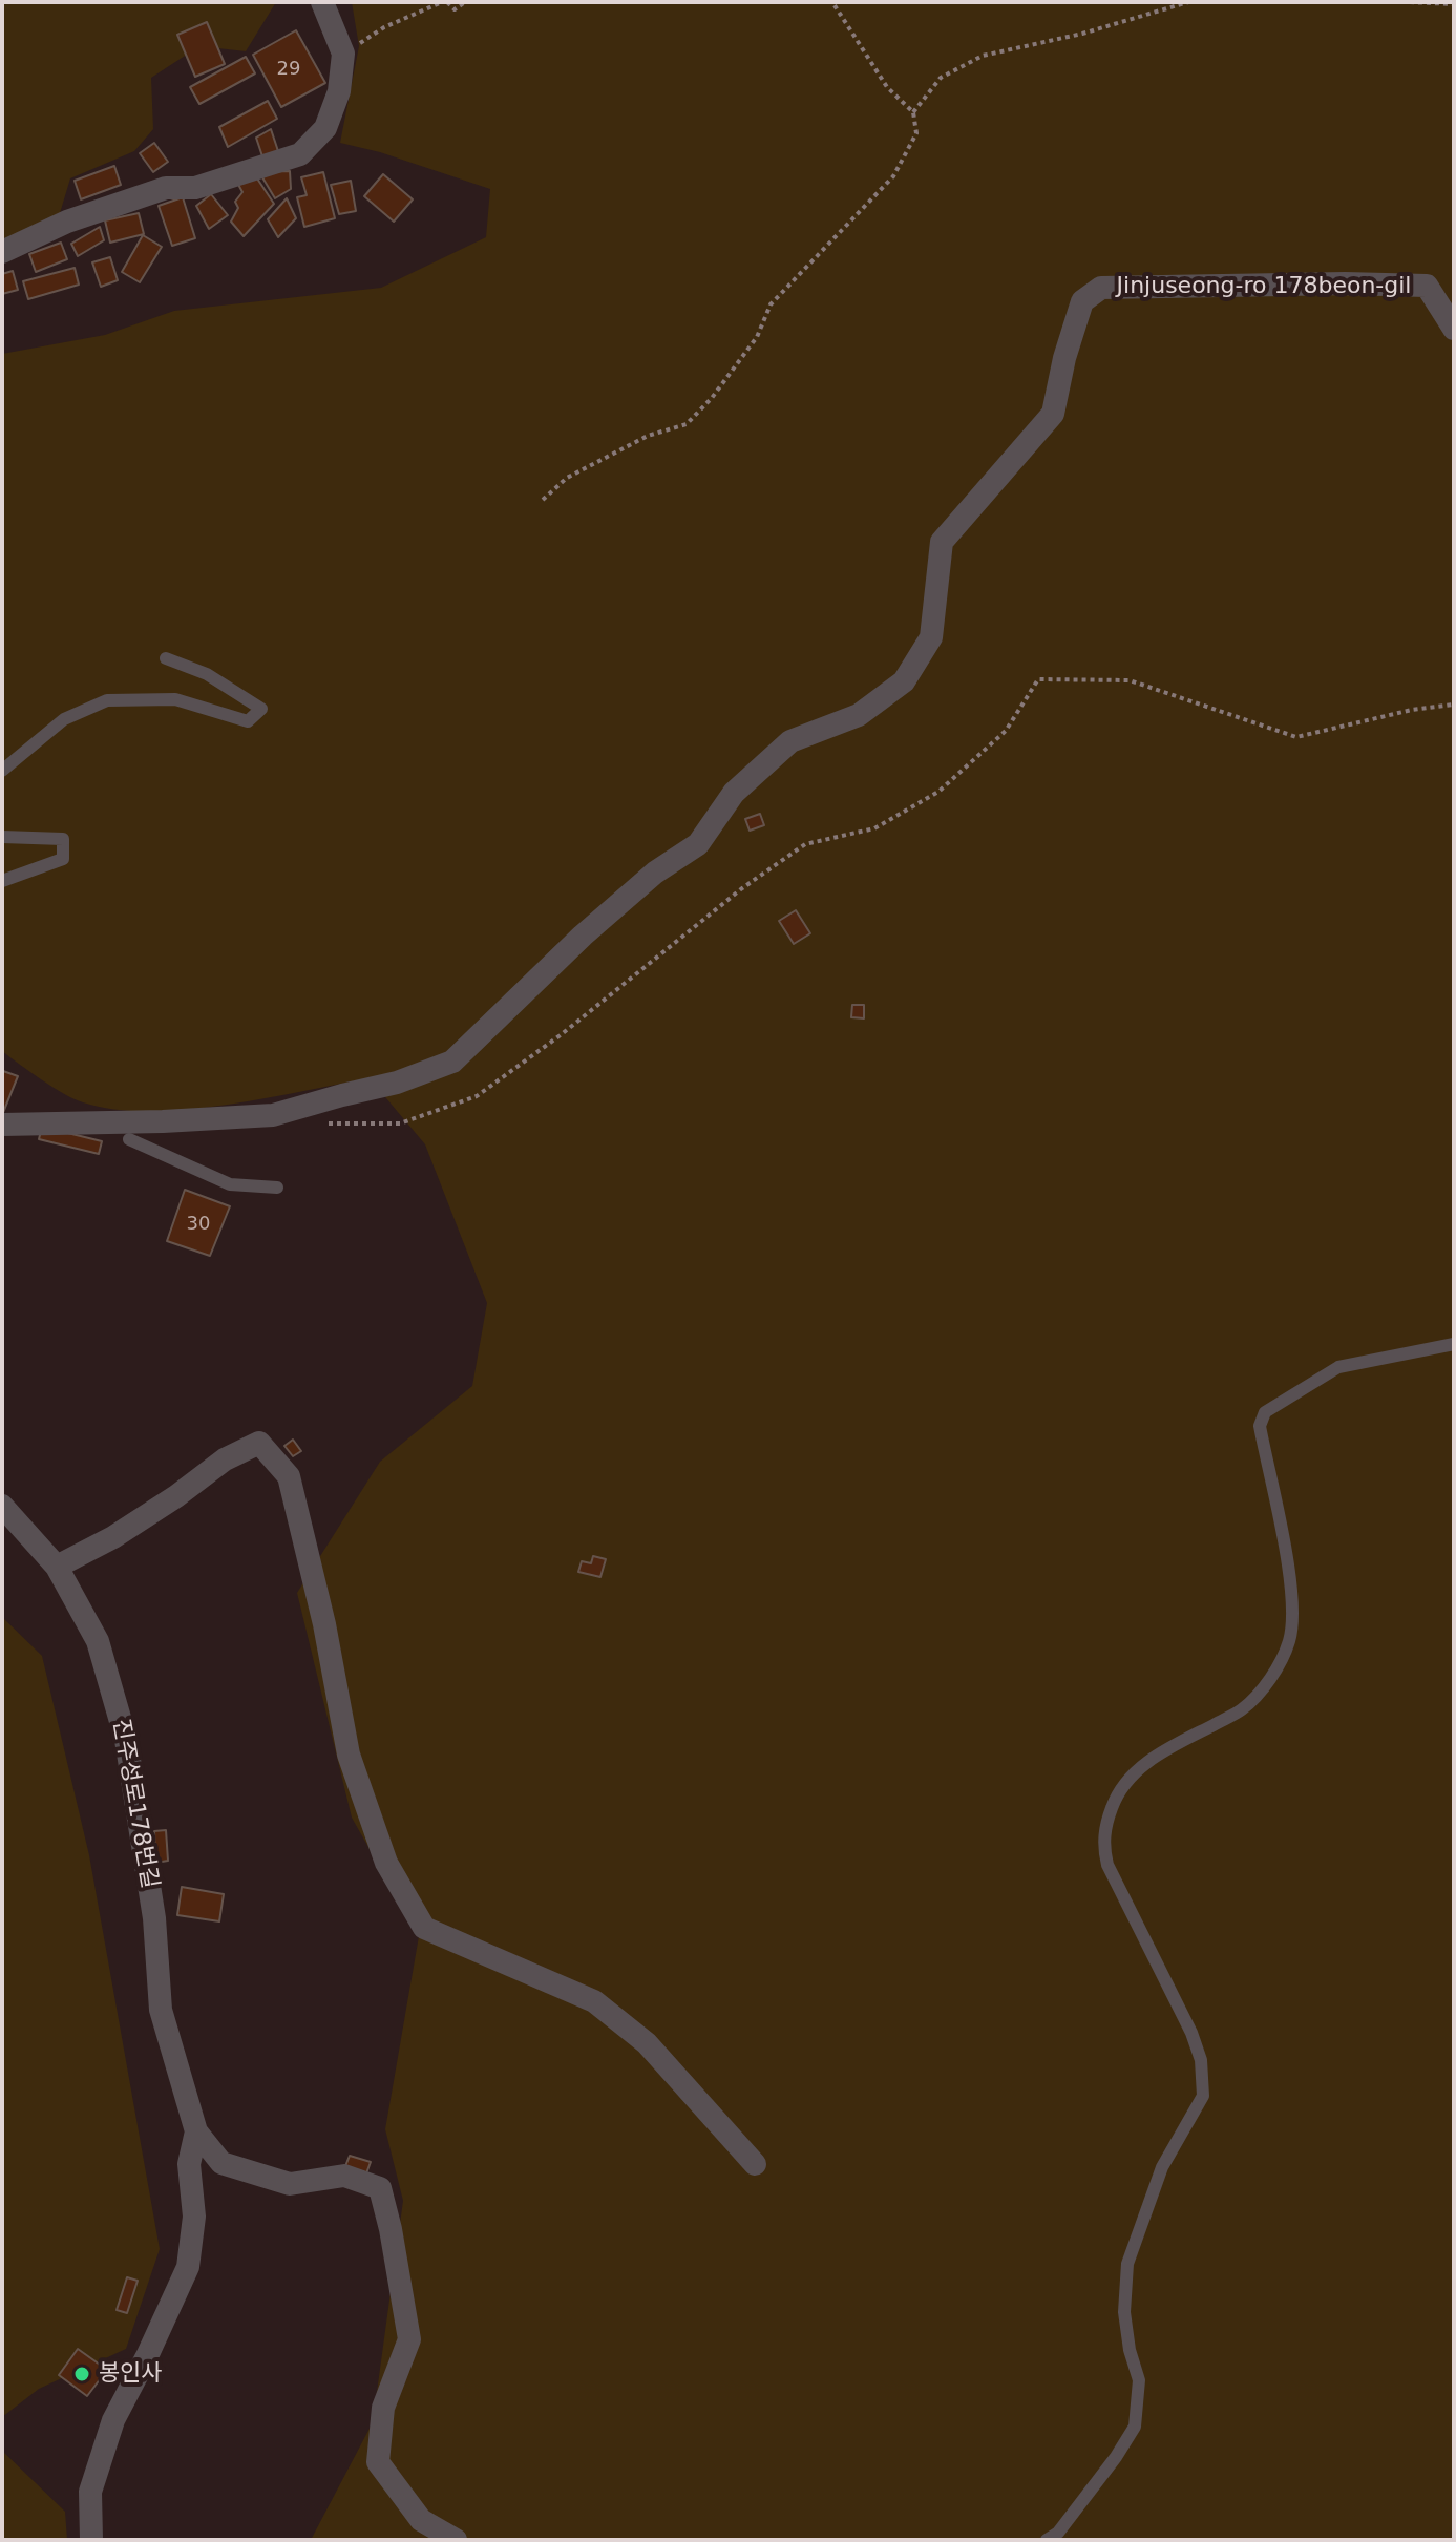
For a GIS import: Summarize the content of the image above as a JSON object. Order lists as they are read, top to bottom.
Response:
{
  "streets": {
    "street": ["Jinjuseong-ro 178beon-gil", "진주성로178번길"]
  },
  "places": ["봉인사"],
  "house_numbers": ["29", "30"]
}
